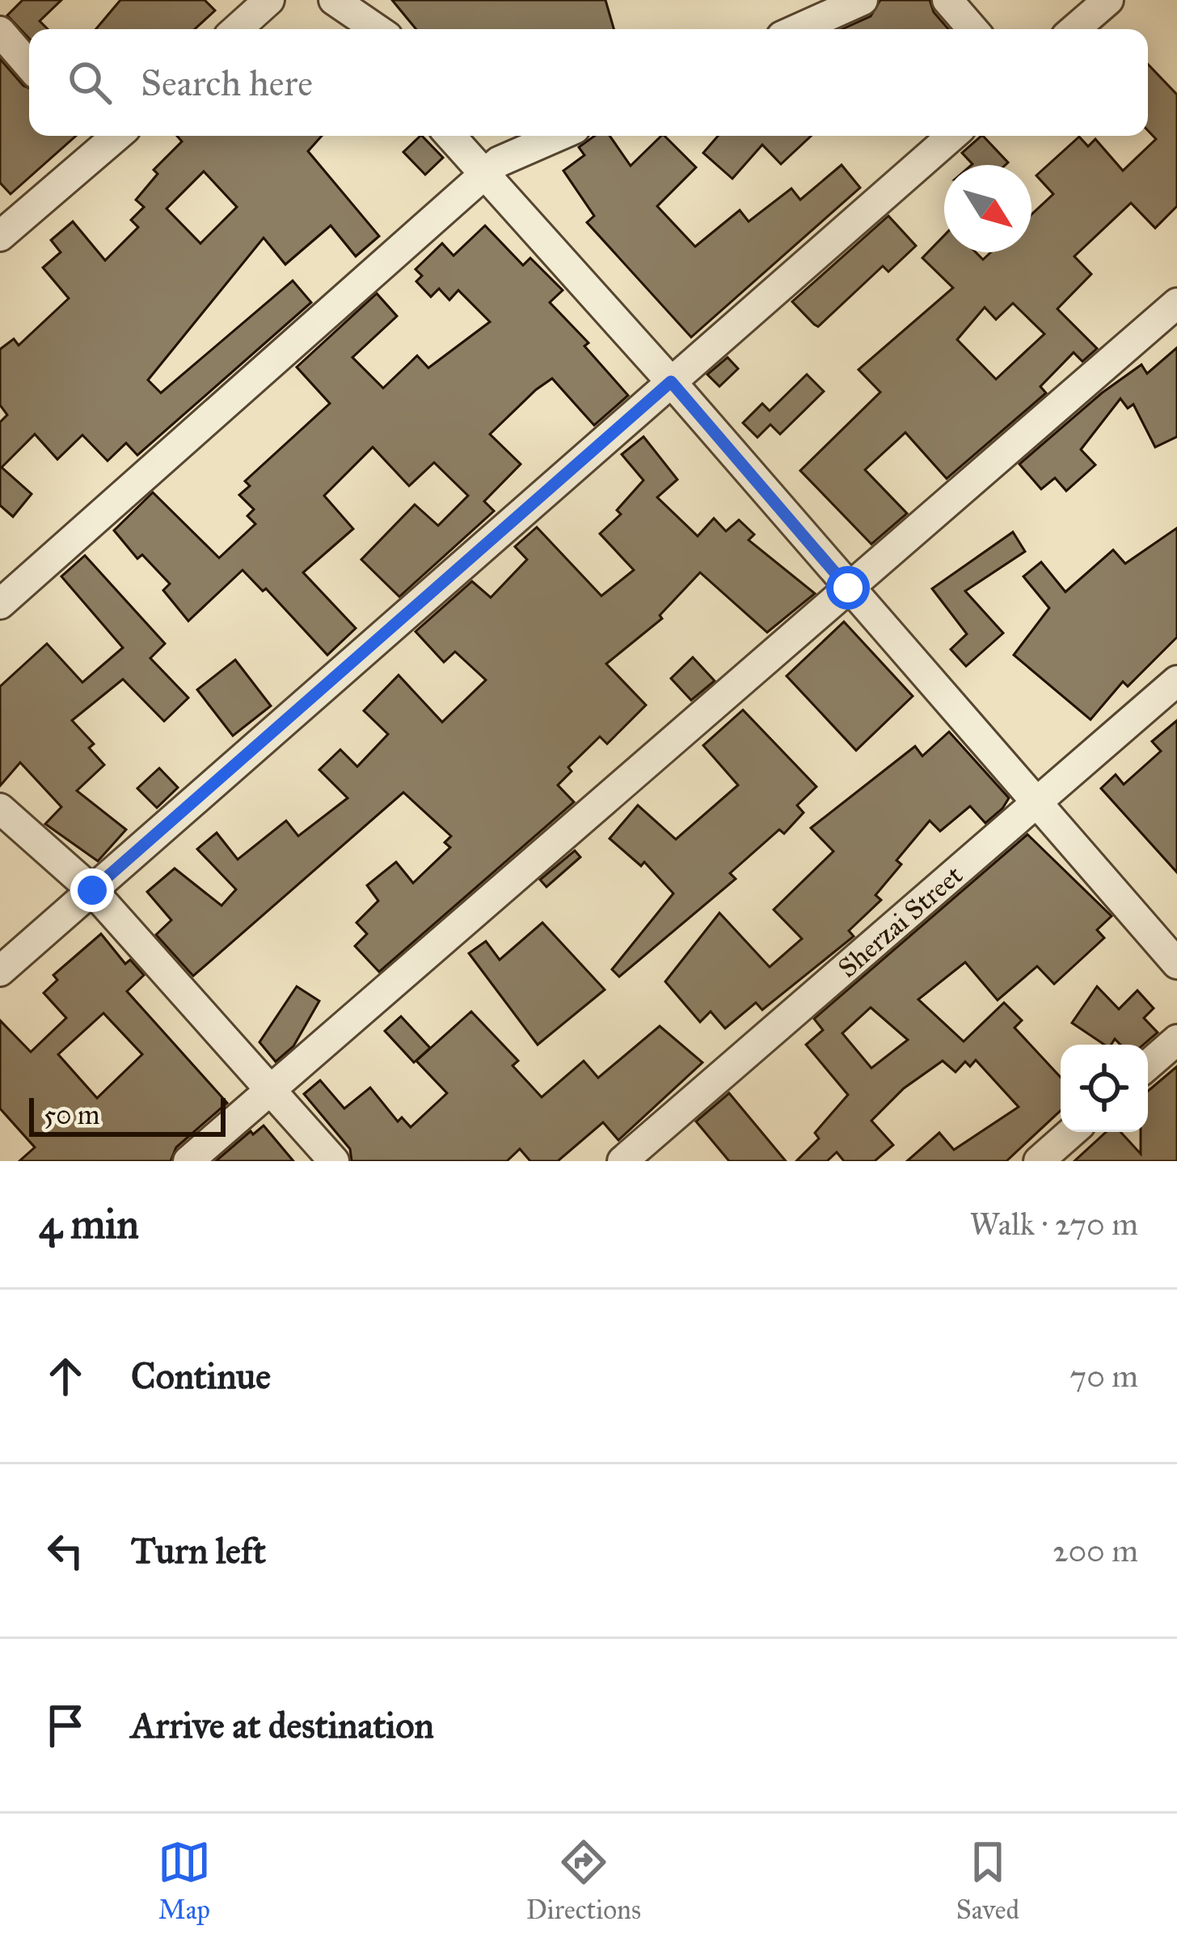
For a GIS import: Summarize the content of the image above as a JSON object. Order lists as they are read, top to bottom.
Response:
{
  "streets": {
    "street": ["Sherzai Street"]
  },
  "scale_bar": "50 m",
  "north": "bottom right",
  "page": {
    "search": "Search here",
    "scale": "50 m",
    "heading": ["4 min", "Walk · 270 m"],
    "list": [
      ["Continue", "70 m"],
      ["Turn left", "200 m"],
      "Arrive at destination"
    ],
    "nav": ["Map", "Directions", "Saved"]
  }
}
